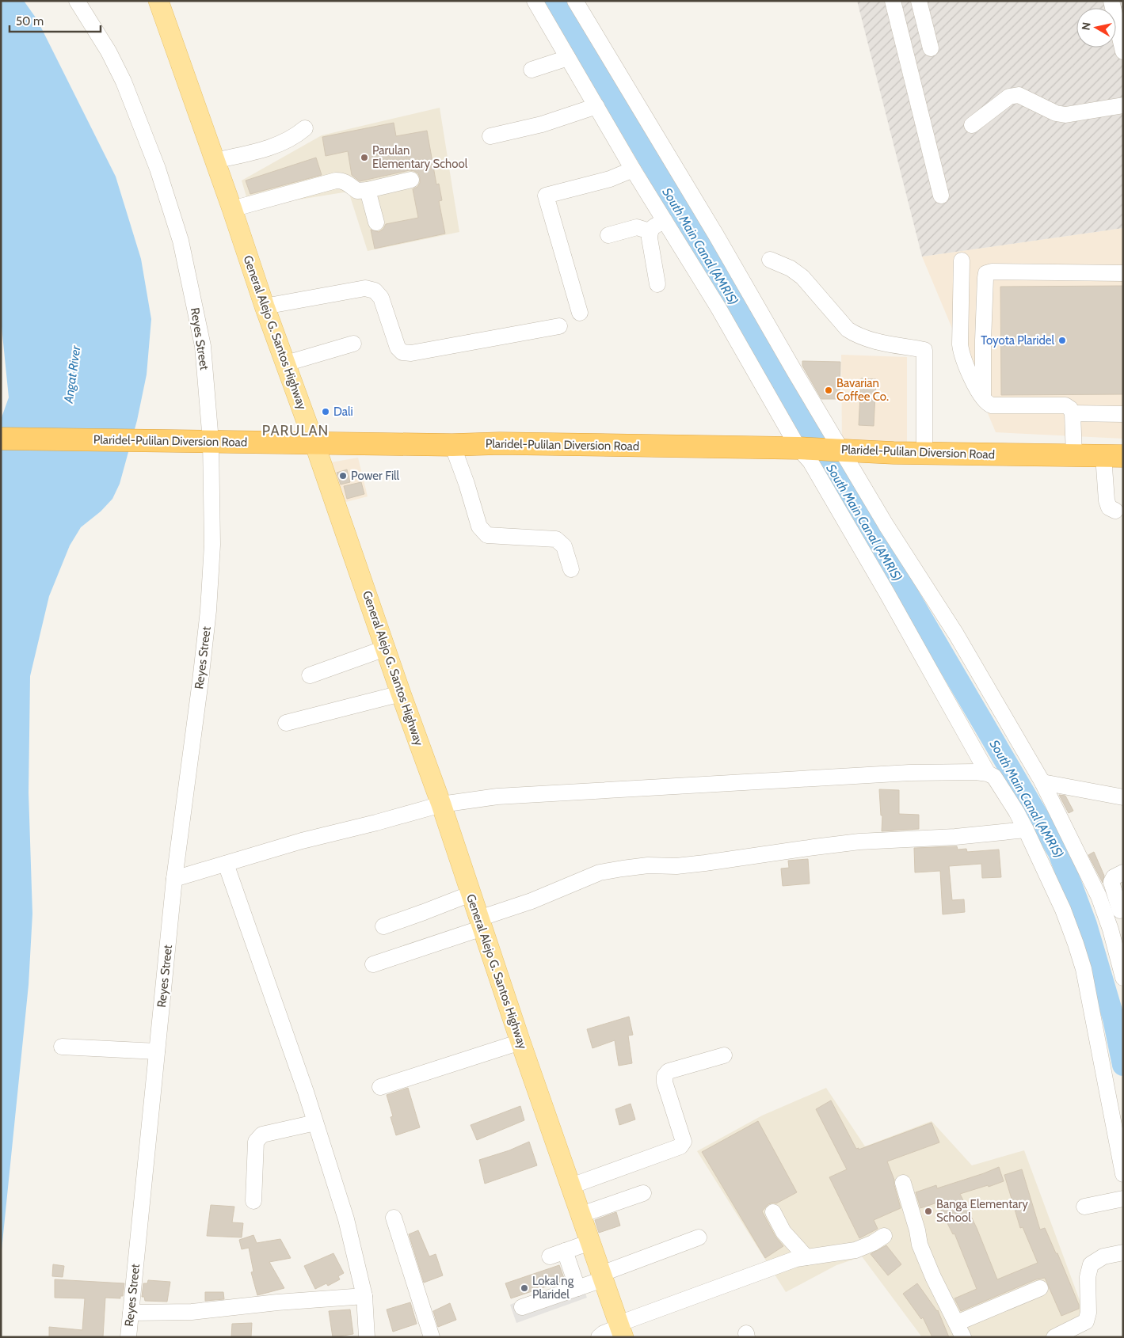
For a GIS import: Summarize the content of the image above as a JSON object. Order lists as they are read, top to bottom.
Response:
{
  "streets": {
    "highway": ["Plaridel-Pulilan Diversion Road"],
    "main road": ["General Alejo G. Santos Highway"],
    "street": ["Reyes Street"]
  },
  "crossings": [
    ["General Alejo G. Santos Highway", "Plaridel-Pulilan Diversion Road"],
    ["Reyes Street", "Plaridel-Pulilan Diversion Road"]
  ],
  "districts": ["PARULAN"],
  "water": ["South Main Canal (AMRIS)", "Angat River"],
  "places": [
    "Parulan Elementary School",
    "Toyota Plaridel",
    "Bavarian Coffee Co.",
    "Dali",
    "Power Fill",
    "Banga Elementary School",
    "Lokal ng Plaridel"
  ],
  "scale_bar": "50 m",
  "north": "left"
}
